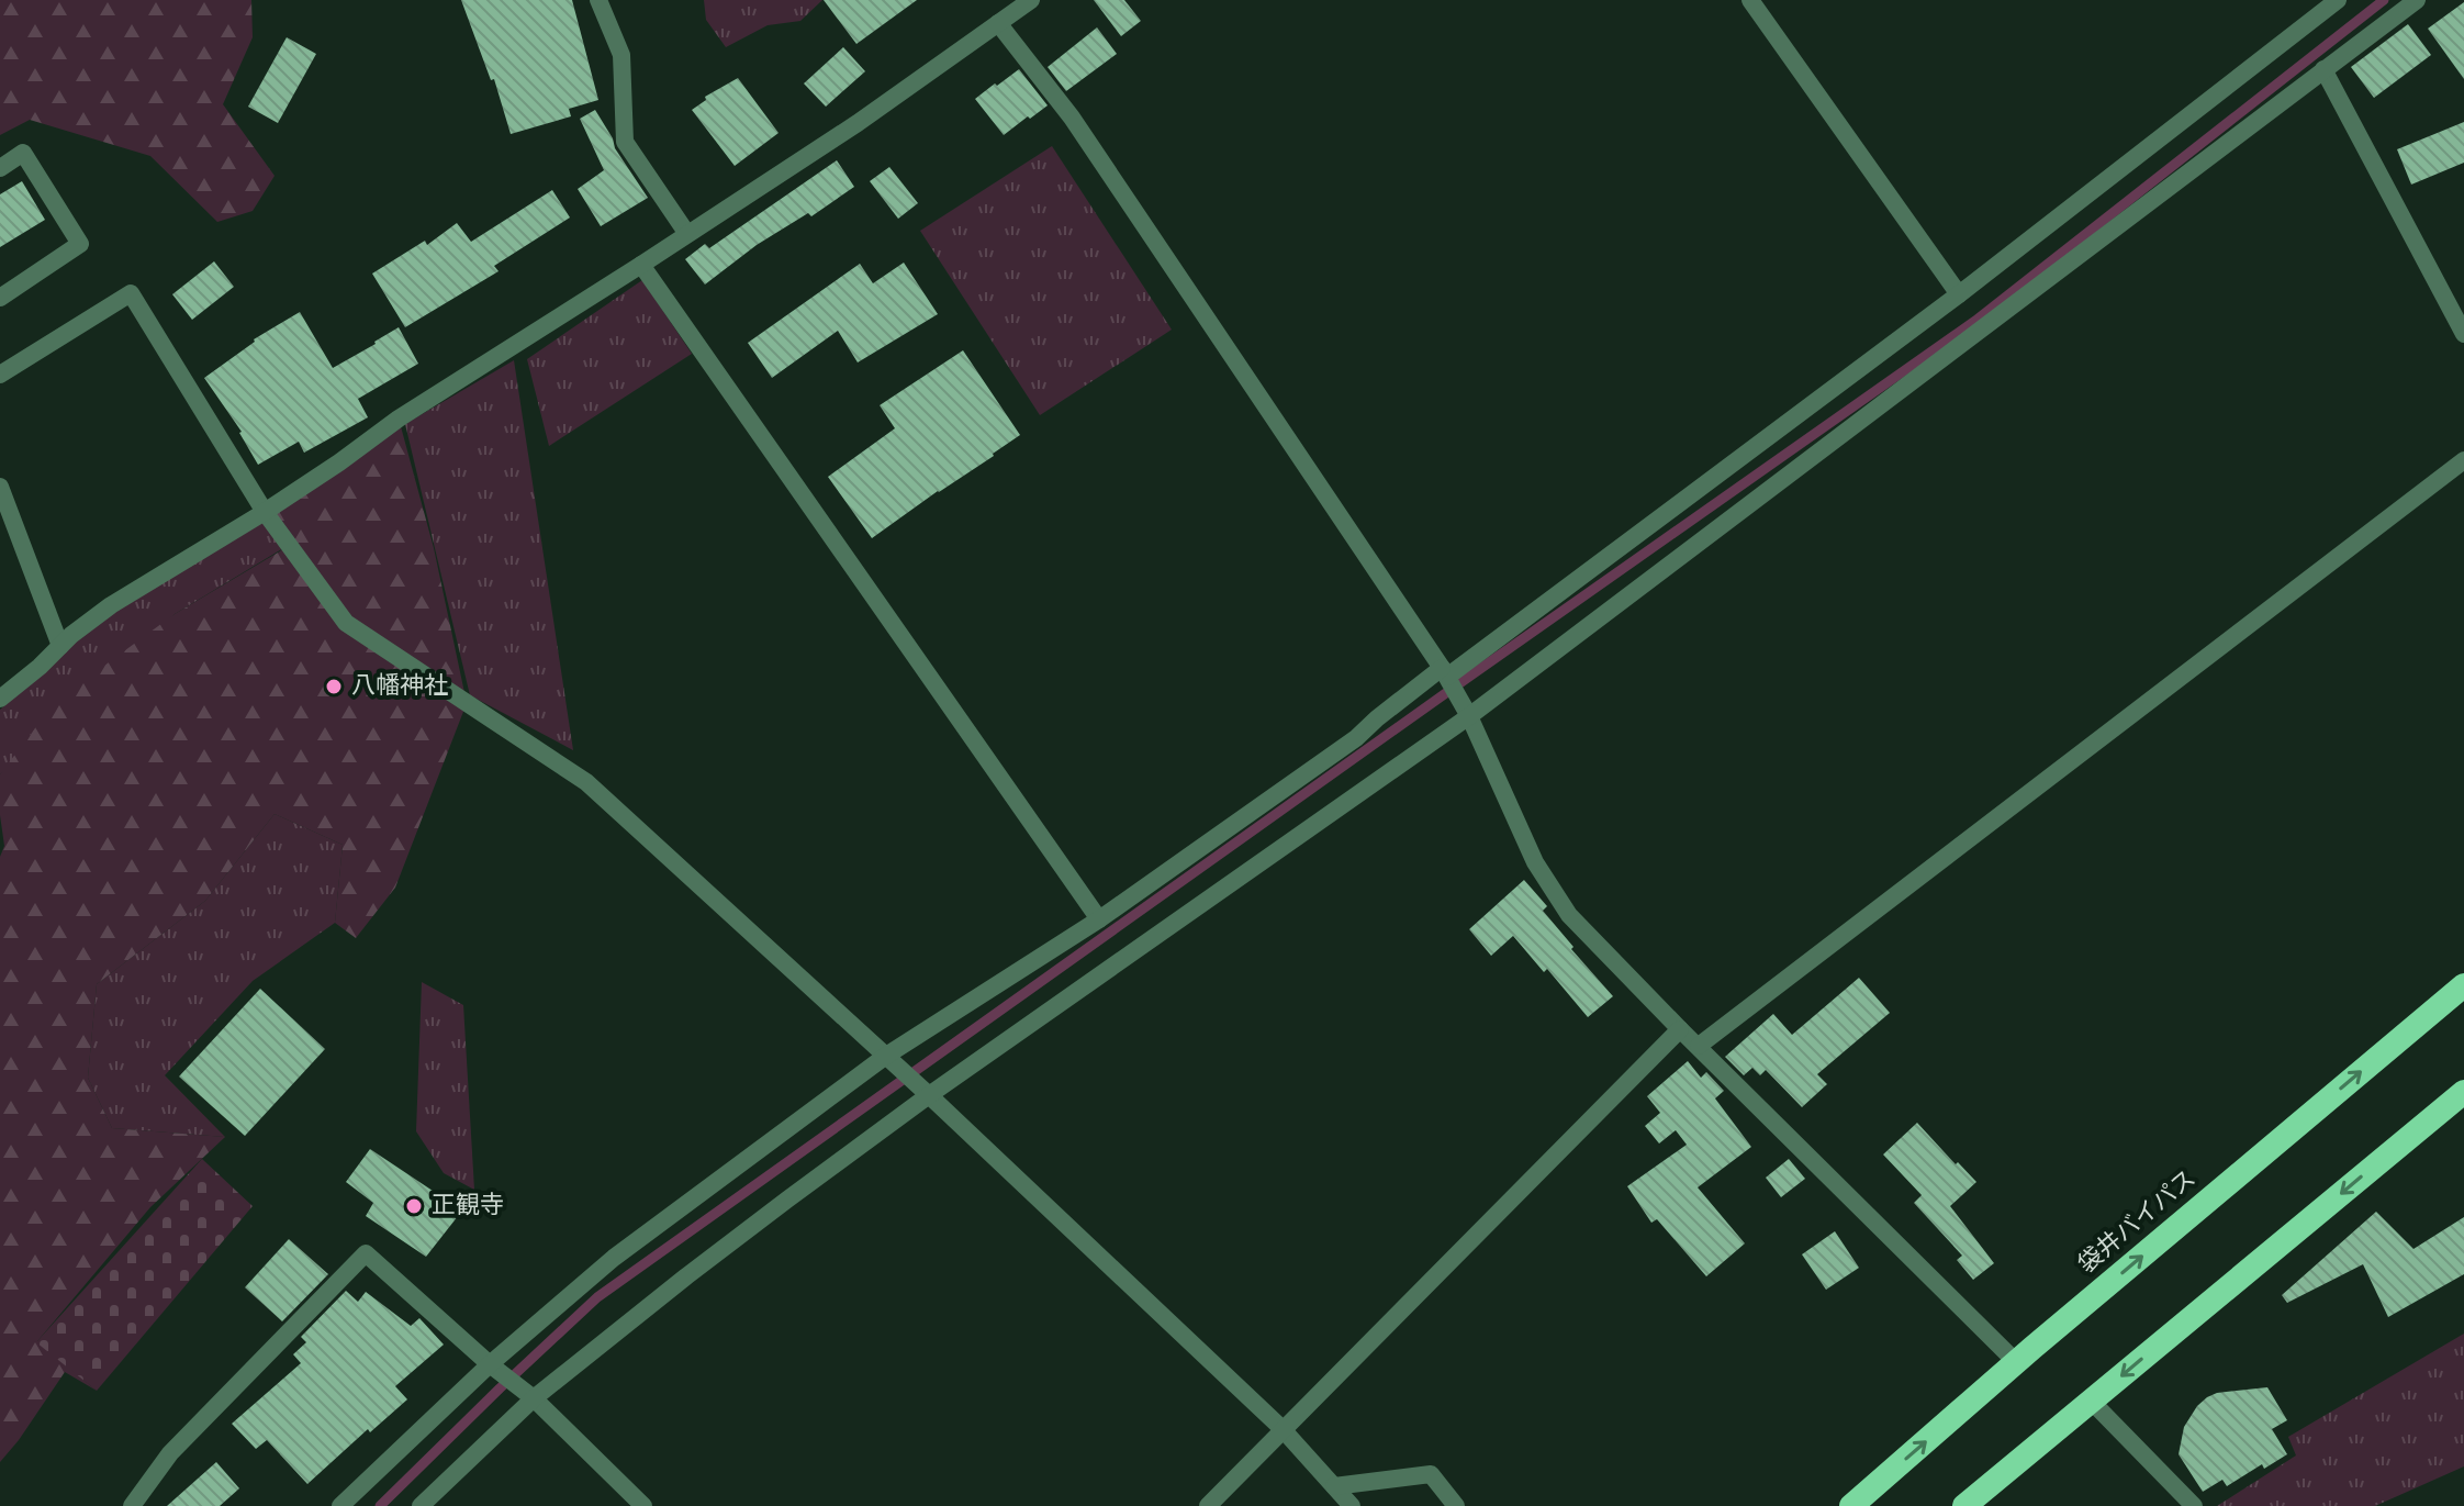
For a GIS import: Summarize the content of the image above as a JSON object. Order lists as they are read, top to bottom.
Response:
{
  "streets": {
    "highway": ["袋井バイパス"]
  },
  "places": ["八幡神社", "正観寺"]
}
